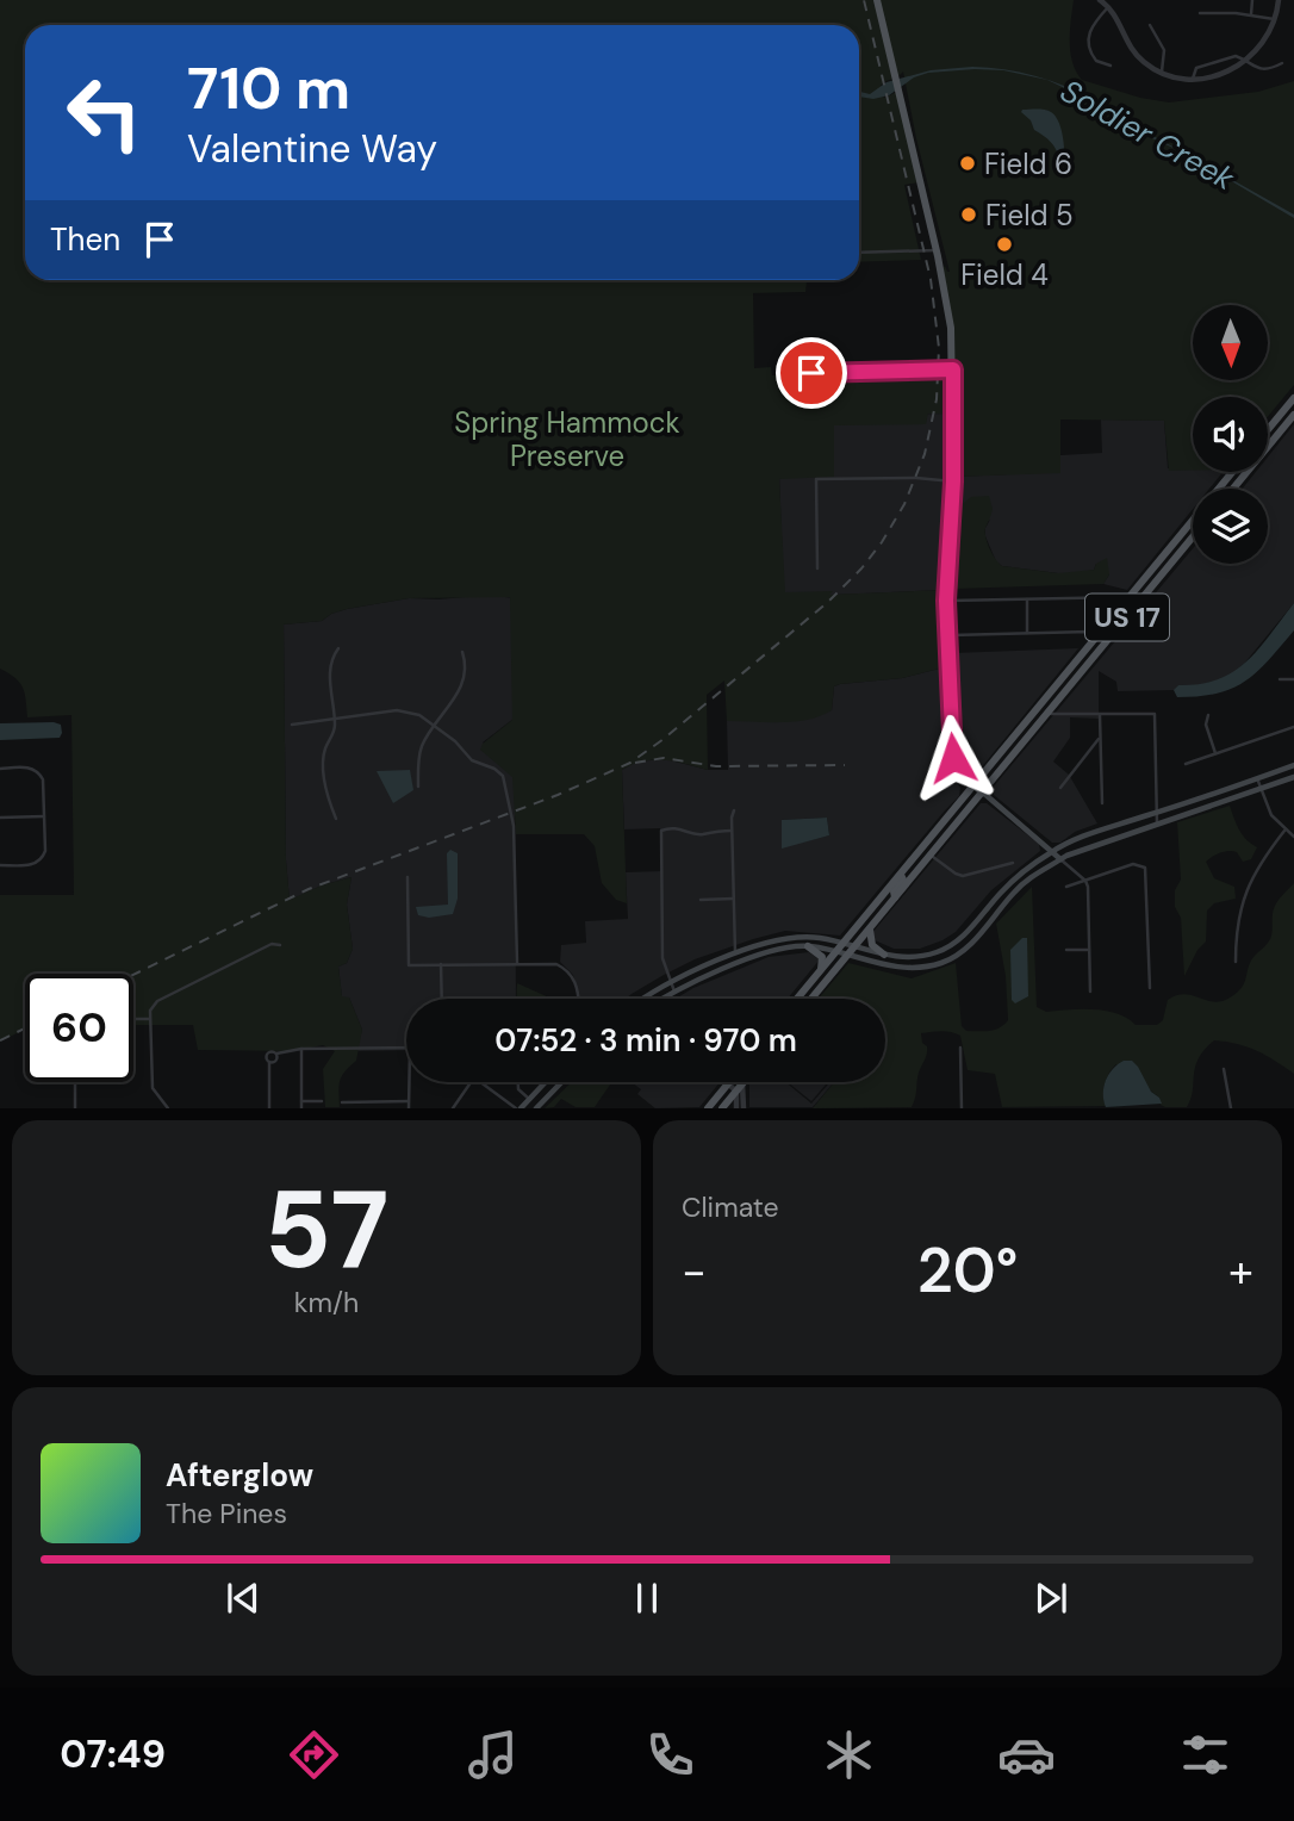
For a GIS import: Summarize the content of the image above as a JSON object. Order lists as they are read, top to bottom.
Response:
{
  "streets": {
    "main road": ["US 17"]
  },
  "water": ["Soldier Creek"],
  "parks": ["Spring Hammock Preserve"],
  "places": ["Field 6", "Field 5", "Field 4"],
  "north": "bottom",
  "page": {
    "turn": ["710 m", "Valentine Way"],
    "then": "Then",
    "limit": "60",
    "trip": "07:52 · 3 min · 970 m",
    "tile": [
      ["57", "km/h"],
      "Climate"
    ],
    "heat": ["−", "20°", "+"],
    "song": ["Afterglow", "The Pines"],
    "tabs": "07:49"
  }
}
